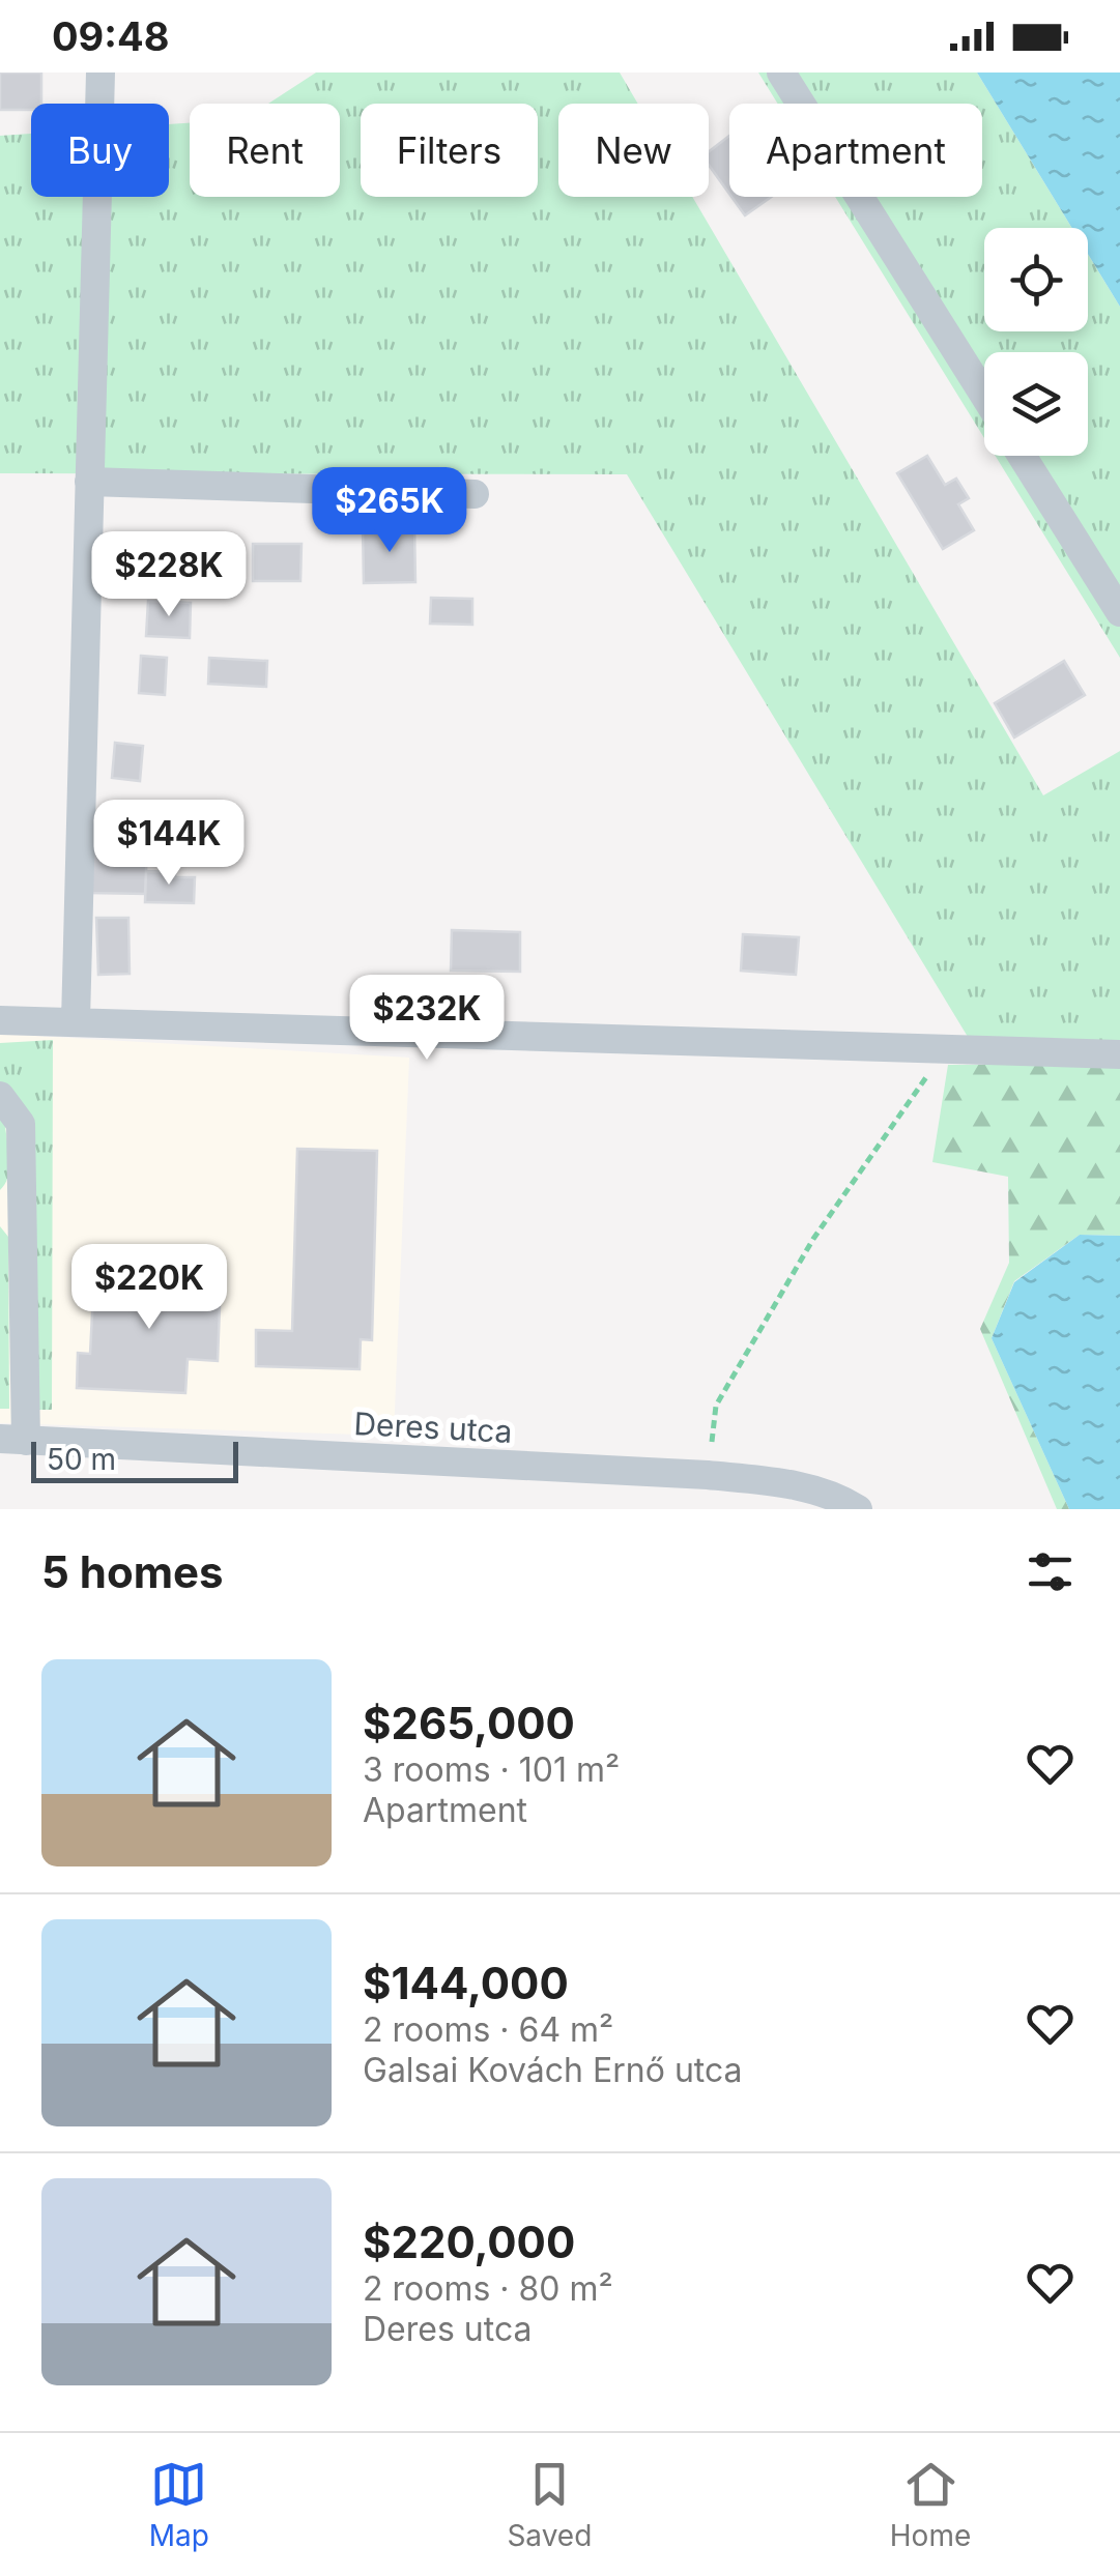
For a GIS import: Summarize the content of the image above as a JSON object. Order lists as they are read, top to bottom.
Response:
{
  "streets": {
    "street": ["Deres utca"]
  },
  "scale_bar": "50 m",
  "page": {
    "status": "09:48",
    "chip": [
      "Buy",
      "Rent",
      "Filters",
      "New",
      "Apartment"
    ],
    "price": [
      "$265K",
      "$228K",
      "$144K",
      "$232K",
      "$220K"
    ],
    "scale": "50 m",
    "heading": "5 homes",
    "list": [
      {
        "name": "$265,000",
        "note": "3 rooms · 101 m² · Apartment"
      },
      {
        "name": "$144,000",
        "note": "2 rooms · 64 m² · Galsai Kovách Ernő utca"
      },
      {
        "name": "$220,000",
        "note": "2 rooms · 80 m² · Deres utca"
      }
    ],
    "tabs": ["Map", "Saved", "Home"]
  }
}
